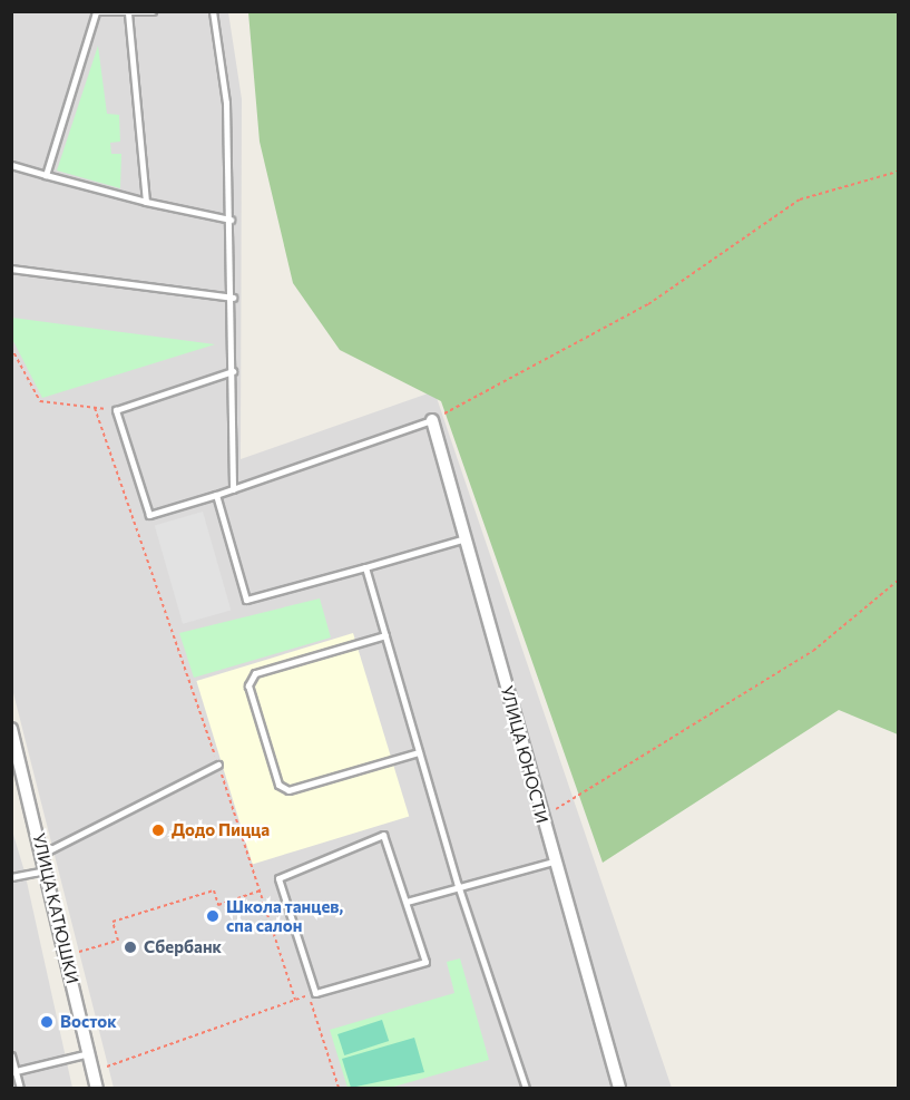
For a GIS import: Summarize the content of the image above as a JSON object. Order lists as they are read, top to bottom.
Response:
{
  "streets": {
    "street": ["УЛИЦА ЮНОСТИ", "УЛИЦА КАТЮШКИ"]
  },
  "places": [
    "Додо Пицца",
    "Школа танцев, спа салон",
    "Сбербанк",
    "Восток"
  ]
}
